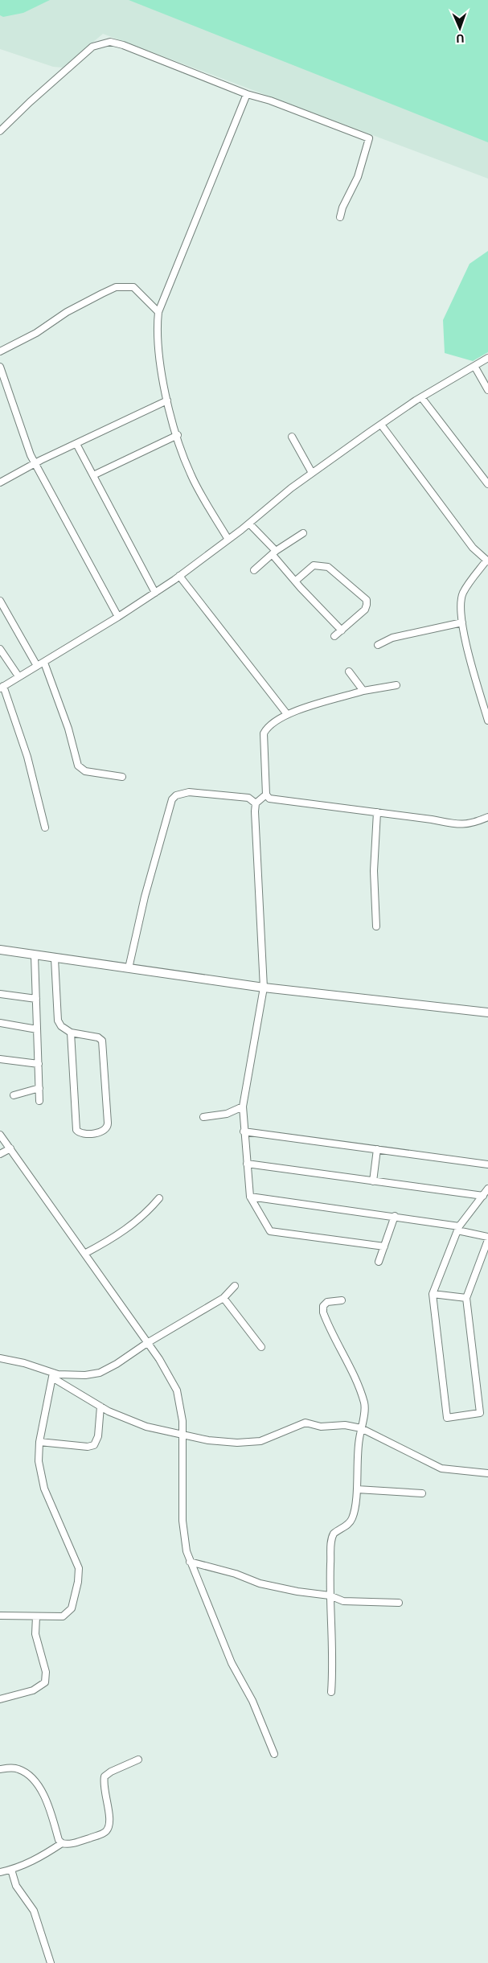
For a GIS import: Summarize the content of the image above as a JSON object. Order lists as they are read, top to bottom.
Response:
{
  "north": "bottom"
}
